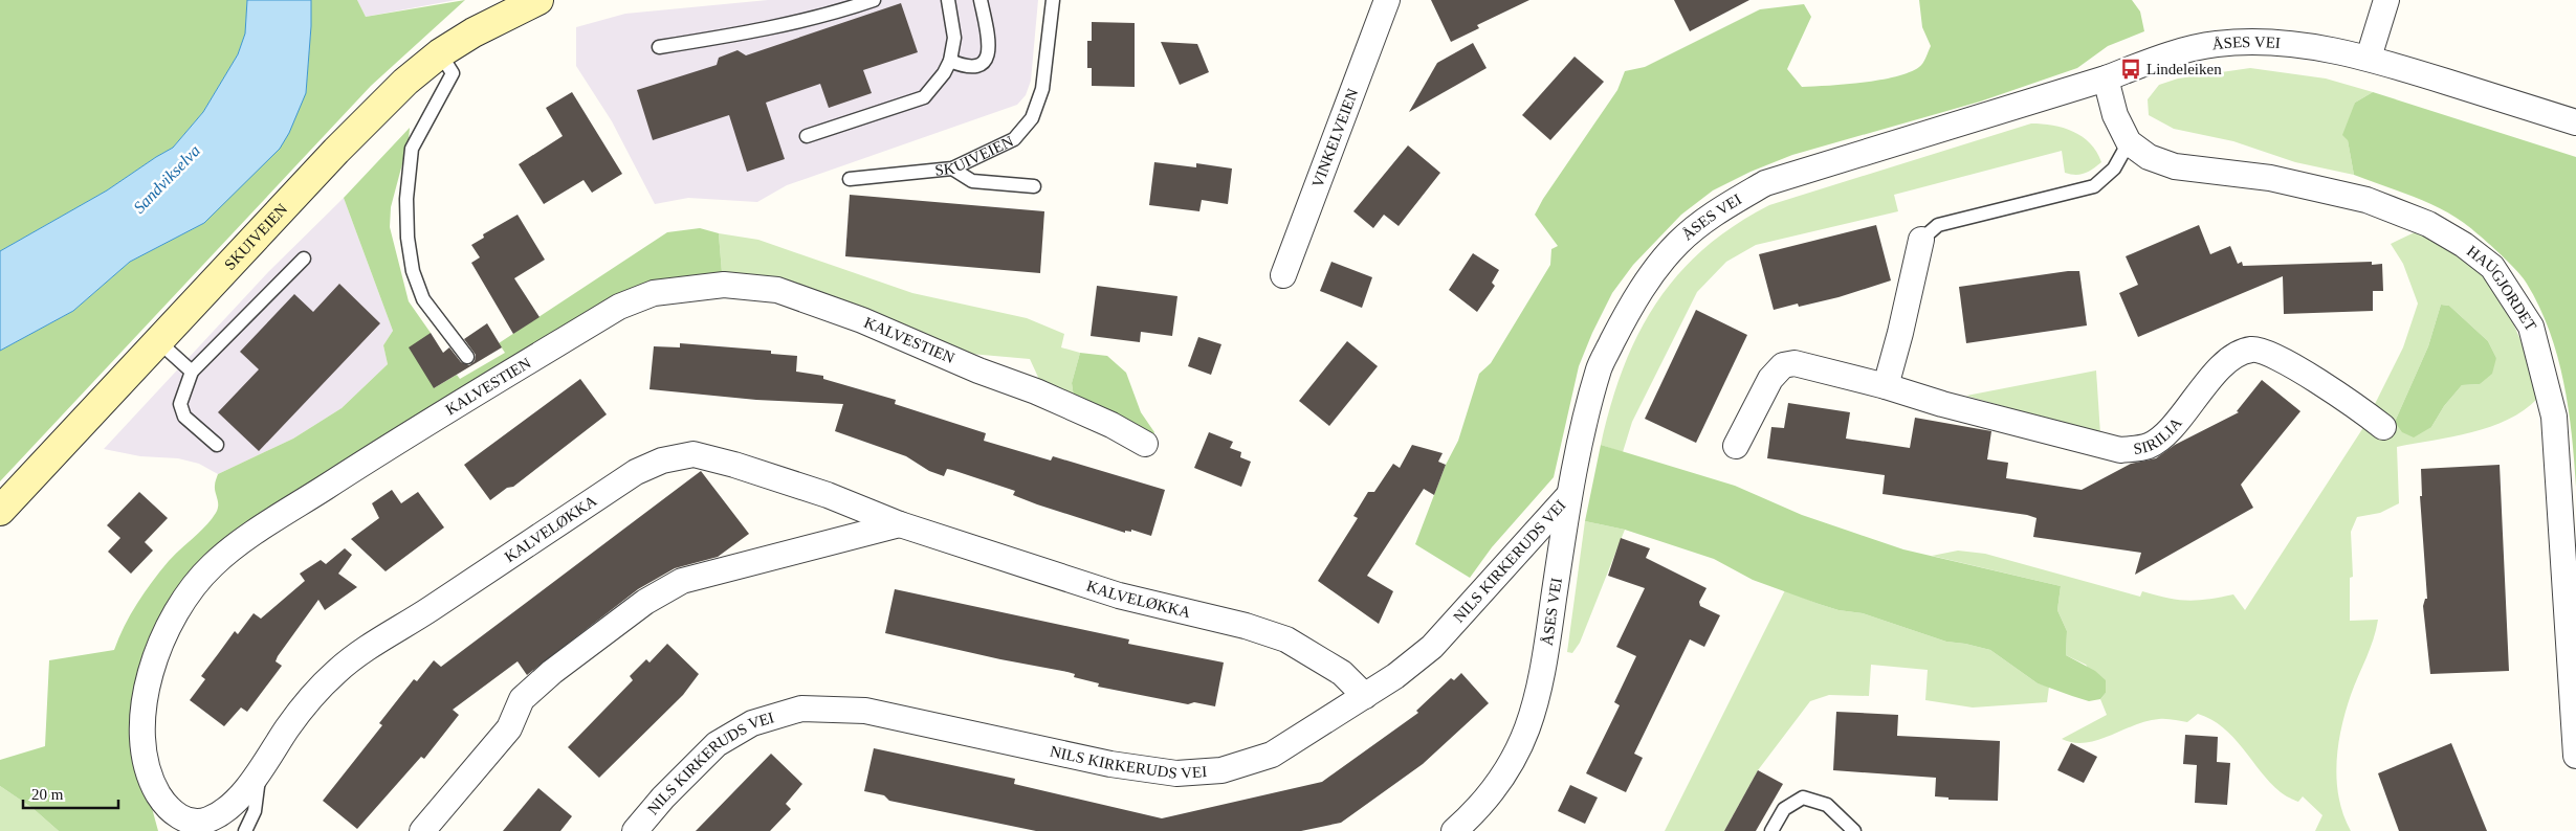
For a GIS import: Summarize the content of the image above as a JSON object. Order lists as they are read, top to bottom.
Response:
{
  "streets": {
    "main road": ["SKUIVEIEN"],
    "street": [
      "ÅSES VEI",
      "VINKELVEIEN",
      "HAUGJORDET",
      "KALVESTIEN",
      "SIRILIA",
      "KALVELØKKA",
      "NILS KIRKERUDS VEI"
    ]
  },
  "crossings": [
    ["ÅSES VEI", "HAUGJORDET"],
    ["ÅSES VEI", "NILS KIRKERUDS VEI"],
    ["KALVESTIEN", "KALVELØKKA"],
    ["KALVELØKKA", "NILS KIRKERUDS VEI"]
  ],
  "water": ["Sandvikselva"],
  "places": {
    "bus stop": ["Lindeleiken"]
  },
  "scale_bar": "20 m"
}
